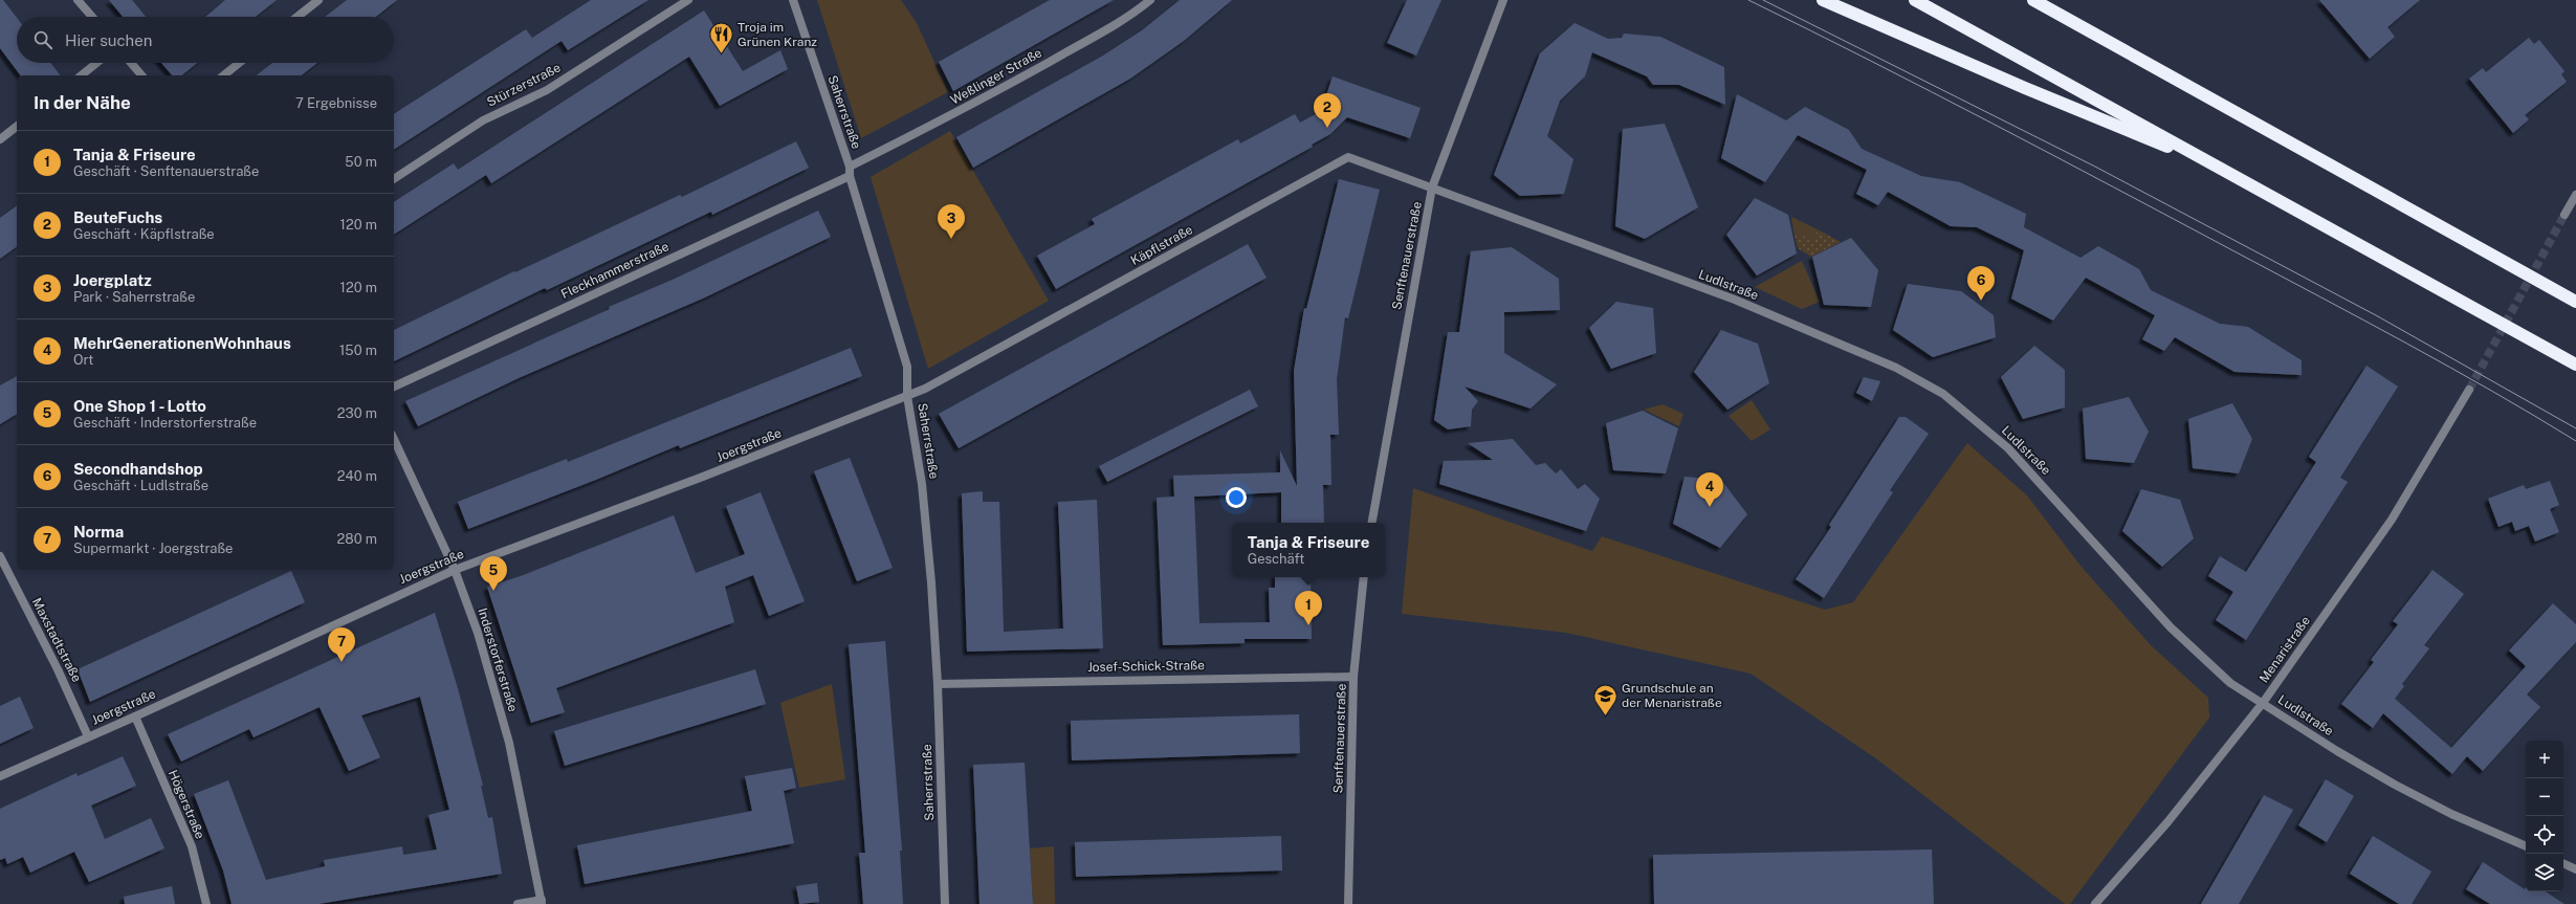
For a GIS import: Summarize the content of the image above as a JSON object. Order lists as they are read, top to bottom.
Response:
{
  "streets": {
    "street": [
      "Weßlinger Straße",
      "Stürzerstraße",
      "Saherrstraße",
      "Käpflstraße",
      "Senftenauerstraße",
      "Fleckhammerstraße",
      "Ludlstraße",
      "Joergstraße",
      "Maxstadtstraße",
      "Menaristraße",
      "Inderstorferstraße",
      "Josef-Schick-Straße",
      "Högerstraße"
    ]
  },
  "crossings": [
    ["Weßlinger Straße", "Saherrstraße"],
    ["Saherrstraße", "Käpflstraße"],
    ["Saherrstraße", "Fleckhammerstraße"],
    ["Saherrstraße", "Joergstraße"],
    ["Saherrstraße", "Josef-Schick-Straße"],
    ["Käpflstraße", "Senftenauerstraße"],
    ["Käpflstraße", "Ludlstraße"],
    ["Käpflstraße", "Joergstraße"],
    ["Senftenauerstraße", "Ludlstraße"],
    ["Senftenauerstraße", "Josef-Schick-Straße"],
    ["Ludlstraße", "Menaristraße"],
    ["Joergstraße", "Maxstadtstraße"],
    ["Joergstraße", "Inderstorferstraße"],
    ["Joergstraße", "Högerstraße"]
  ],
  "places": {
    "restaurant": ["Troja im Grünen Kranz"],
    "school or university": ["Grundschule an der Menaristraße"]
  },
  "page": {
    "search": "Hier suchen",
    "heading": ["In der Nähe", "7 Ergebnisse"],
    "pins": [
      "2",
      "3",
      "6",
      "4",
      "5",
      "1",
      "7"
    ],
    "list": [
      {
        "mark": "1",
        "name": "Tanja & Friseure",
        "note": "Geschäft · Senftenauerstraße",
        "value": "50 m"
      },
      {
        "mark": "2",
        "name": "BeuteFuchs",
        "note": "Geschäft · Käpflstraße",
        "value": "120 m"
      },
      {
        "mark": "3",
        "name": "Joergplatz",
        "note": "Park · Saherrstraße",
        "value": "120 m"
      },
      {
        "mark": "4",
        "name": "MehrGenerationenWohnhaus",
        "note": "Ort",
        "value": "150 m"
      },
      {
        "mark": "5",
        "name": "One Shop 1 - Lotto",
        "note": "Geschäft · Inderstorferstraße",
        "value": "230 m"
      },
      {
        "mark": "6",
        "name": "Secondhandshop",
        "note": "Geschäft · Ludlstraße",
        "value": "240 m"
      },
      {
        "mark": "7",
        "name": "Norma",
        "note": "Supermarkt · Joergstraße",
        "value": "280 m"
      }
    ],
    "popup": ["Tanja & Friseure", "Geschäft"],
    "map_buttons": ["+", "−"]
  }
}
